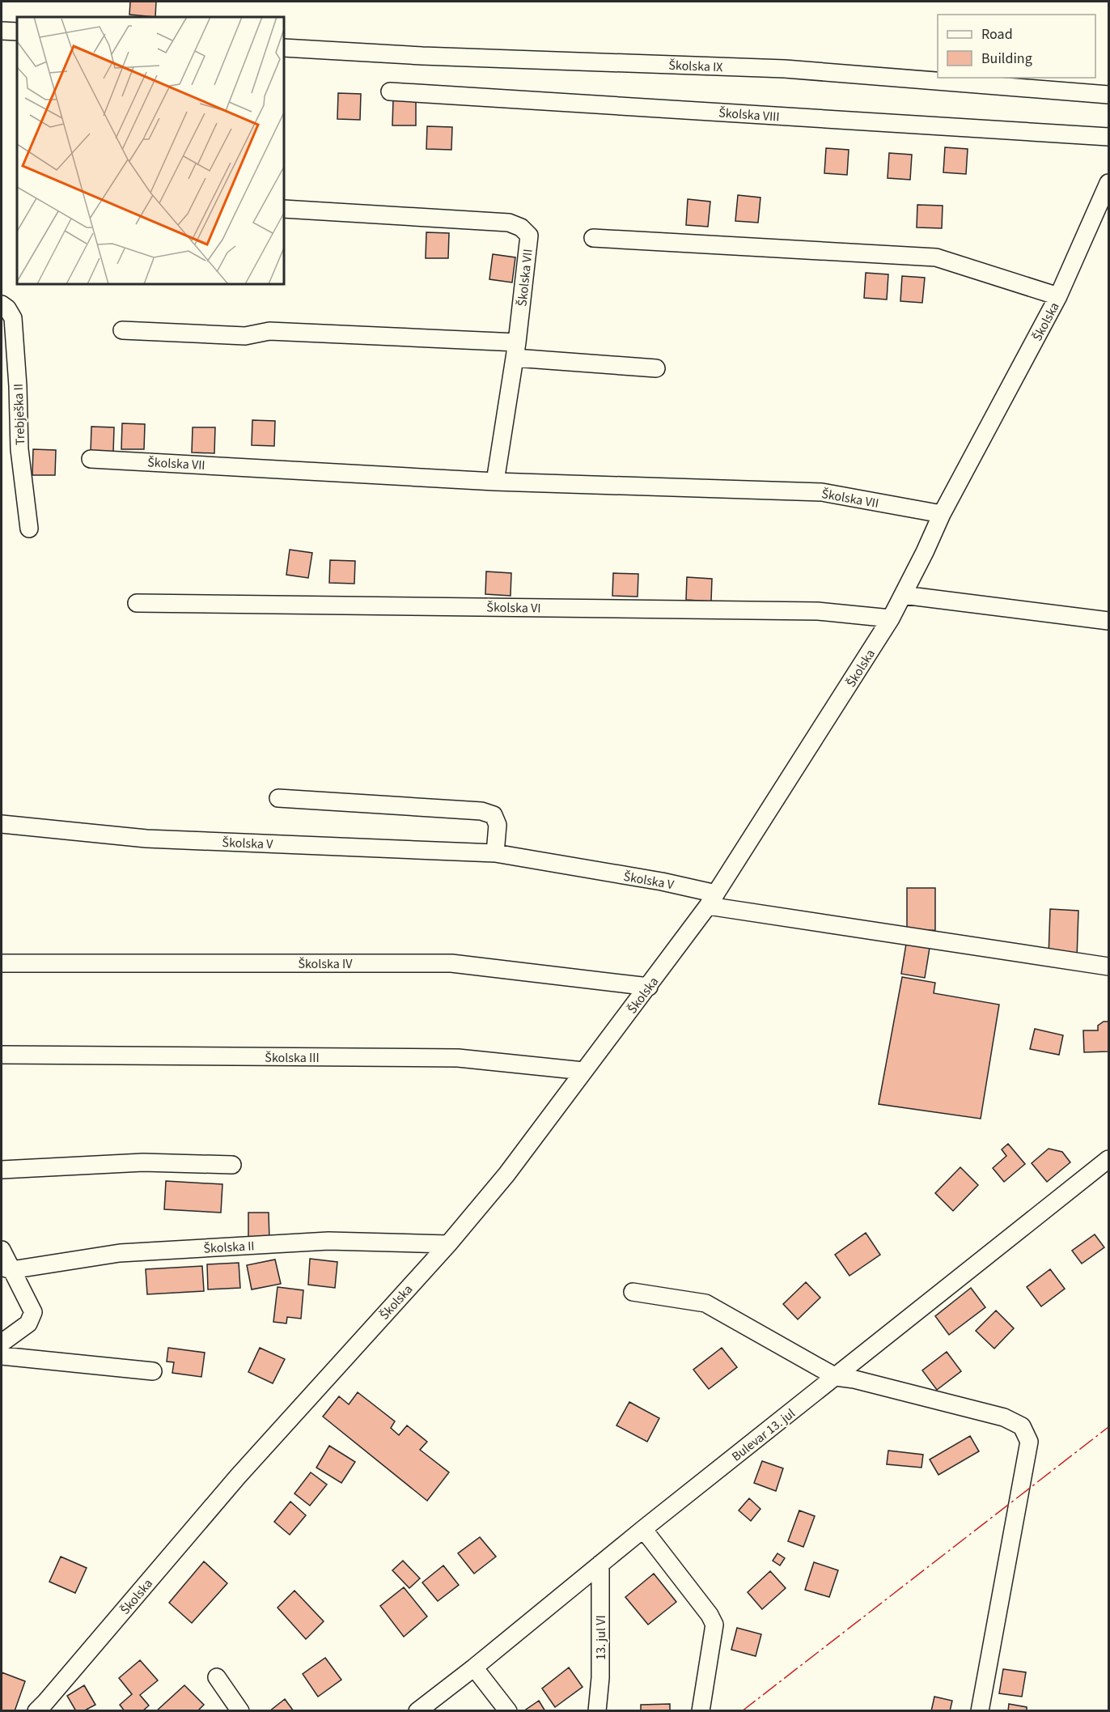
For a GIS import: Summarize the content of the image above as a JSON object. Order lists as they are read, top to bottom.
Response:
{
  "streets": {
    "street": [
      "Školska IX",
      "Školska VIII",
      "Školska VII",
      "Školska",
      "Trebješka II",
      "Školska VI",
      "Školska V",
      "Školska IV",
      "Školska III",
      "Školska II",
      "Bulevar 13. jul",
      "13. jul VI"
    ]
  },
  "crossings": [
    ["Školska VII", "Školska"],
    ["Školska", "Školska VI"],
    ["Školska", "Školska V"],
    ["Školska", "Školska IV"],
    ["Školska", "Školska III"],
    ["Školska", "Školska II"],
    ["Bulevar 13. jul", "13. jul VI"]
  ],
  "legend": ["Road", "Building"]
}
